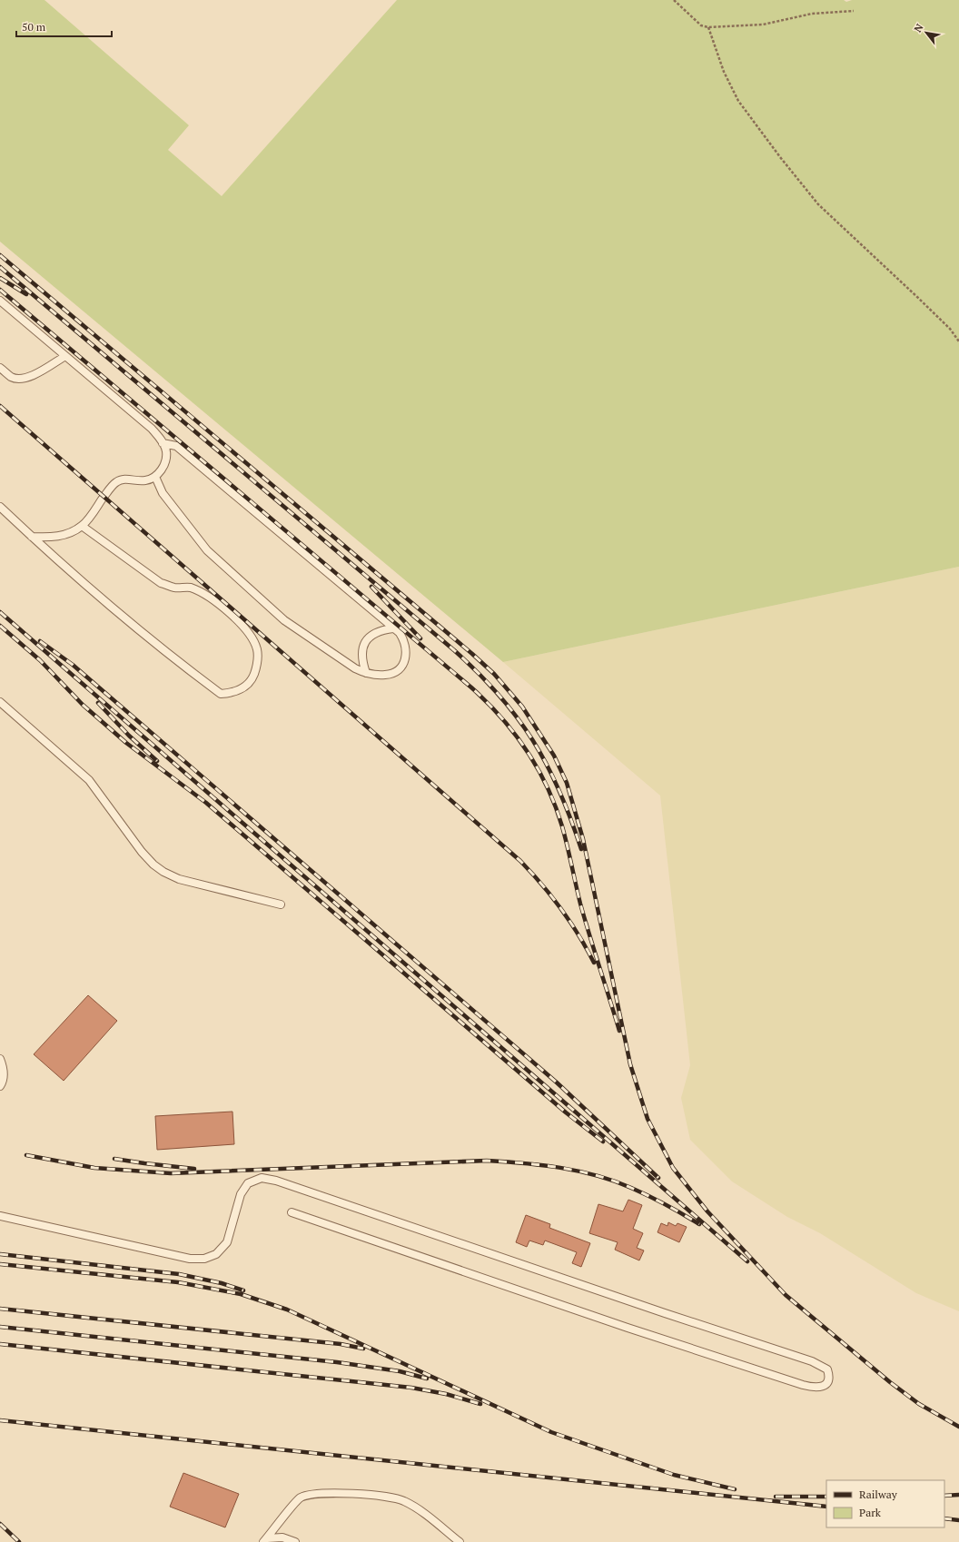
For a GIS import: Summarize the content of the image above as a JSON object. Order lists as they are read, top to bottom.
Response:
{
  "legend": ["Railway", "Park"],
  "scale_bar": "50 m",
  "north": "top left"
}
